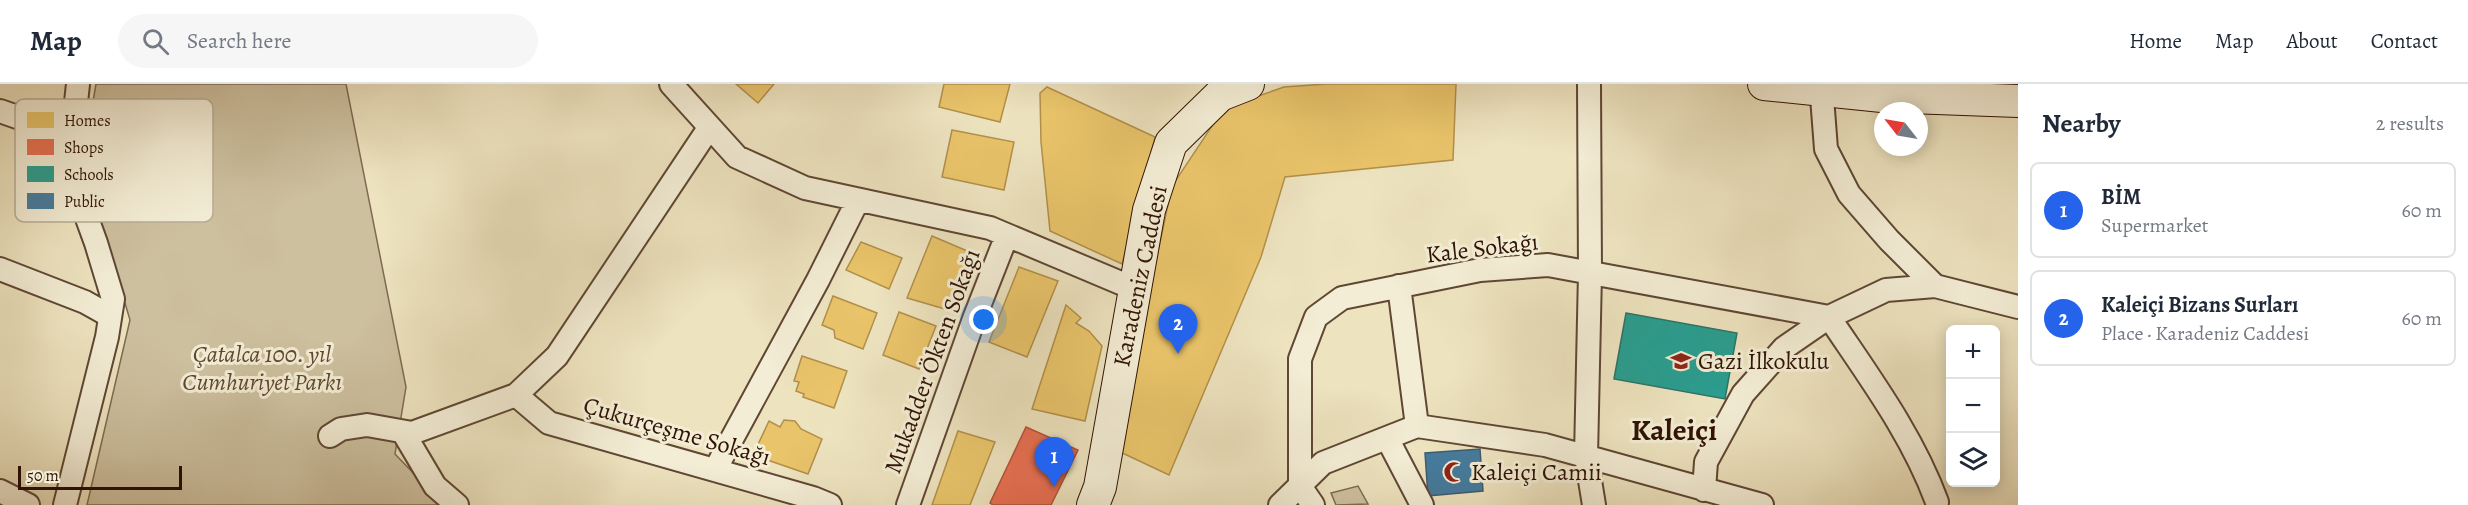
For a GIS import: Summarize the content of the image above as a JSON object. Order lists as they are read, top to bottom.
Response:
{
  "streets": {
    "street": [
      "Kale Sokağı",
      "Karadeniz Caddesi",
      "Mukadder Ökten Sokağı",
      "Çukurçeşme Sokağı"
    ]
  },
  "districts": ["Kaleiçi"],
  "parks": ["Çatalca 100. yıl Cumhuriyet Parkı"],
  "places": {
    "school or university": ["Gazi İlkokulu"],
    "mosque": ["Kaleiçi Camii"]
  },
  "legend": [
    "Homes",
    "Shops",
    "Schools",
    "Public"
  ],
  "scale_bar": "50 m",
  "north": "top left",
  "page": {
    "header": "Map",
    "search": "Search here",
    "nav": [
      "Home",
      "Map",
      "About",
      "Contact"
    ],
    "heading": ["Nearby", "2 results"],
    "list": [
      {
        "mark": "1",
        "name": "BİM",
        "note": "Supermarket",
        "value": "60 m"
      },
      {
        "mark": "2",
        "name": "Kaleiçi Bizans Surları",
        "note": "Place · Karadeniz Caddesi",
        "value": "60 m"
      }
    ],
    "pins": ["2", "1"],
    "map_buttons": ["+", "−"],
    "scale": "50 m"
  }
}
